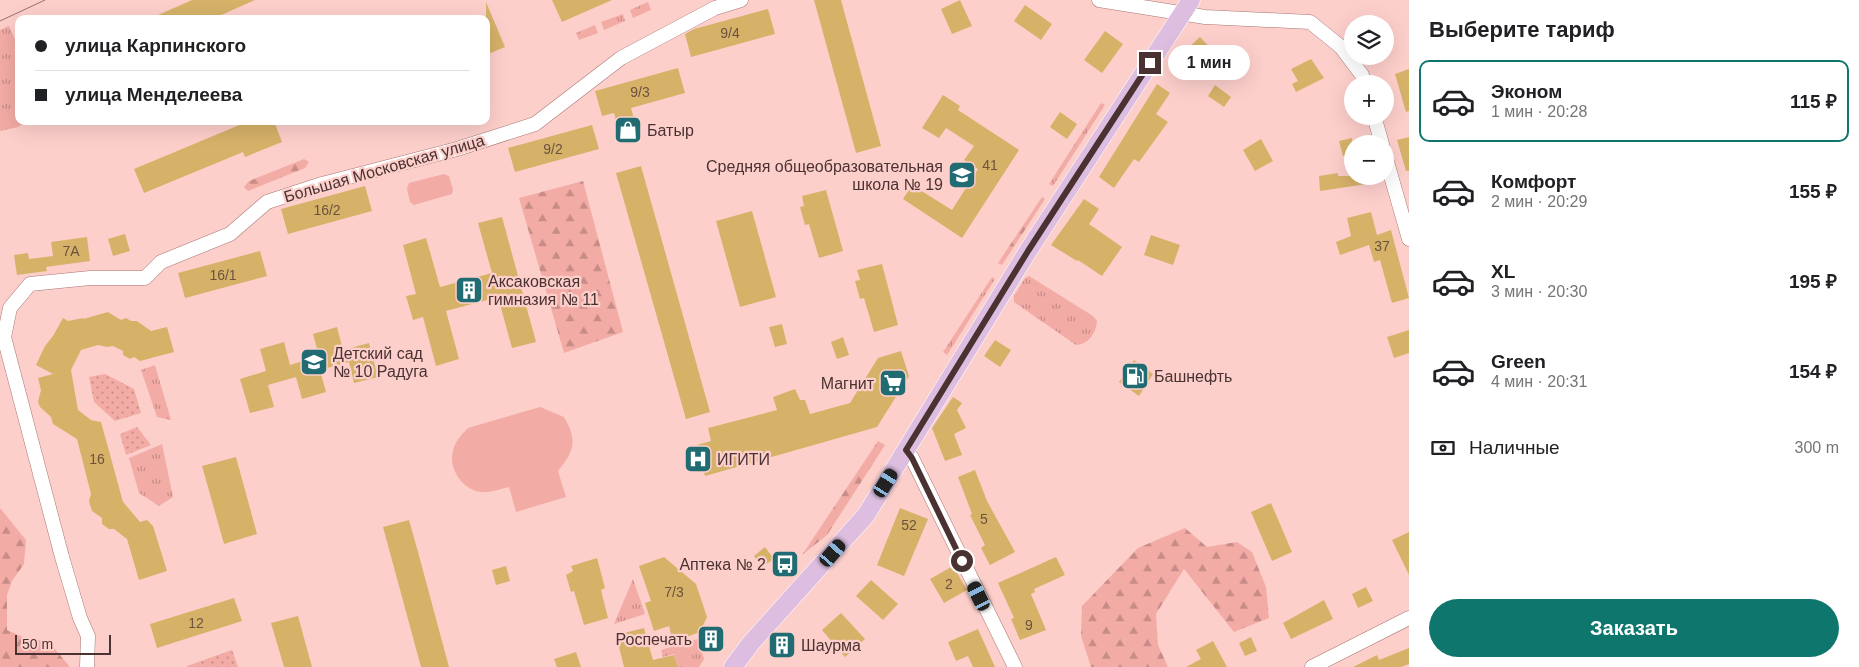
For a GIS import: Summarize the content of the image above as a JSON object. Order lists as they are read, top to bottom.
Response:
{
  "streets": {
    "street": ["Большая Московская улица"]
  },
  "places": {
    "shop": ["Батыр"],
    "school or university": ["Средняя общеобразовательная школа № 19", "Детский сад № 10 Радуга"],
    "building": ["Аксаковская гимназия № 11", "Роспечать", "Шаурма"],
    "fuel station": ["Башнефть"],
    "supermarket": ["Магнит"],
    "hospital": ["ИГИТИ"],
    "bus stop": ["Аптека № 2"]
  },
  "house_numbers": [
    "9/4",
    "9/3",
    "9/2",
    "41",
    "16/2",
    "37",
    "7А",
    "16/1",
    "16",
    "5",
    "52",
    "2",
    "7/3",
    "12",
    "9"
  ],
  "scale_bar": "50 m",
  "page": {
    "heading": "Выберите тариф",
    "map_buttons": ["+", "−"],
    "banner": ["улица Карпинского", "улица Менделеева"],
    "bubble": "1 мин",
    "list": [
      {
        "name": "Эконом",
        "note": "1 мин · 20:28",
        "value": "115 ₽"
      },
      {
        "name": "Комфорт",
        "note": "2 мин · 20:29",
        "value": "155 ₽"
      },
      {
        "name": "XL",
        "note": "3 мин · 20:30",
        "value": "195 ₽"
      },
      {
        "name": "Green",
        "note": "4 мин · 20:31",
        "value": "154 ₽"
      }
    ],
    "pay": ["Наличные", "300 m"],
    "buttons": "Заказать",
    "scale": "50 m"
  }
}
